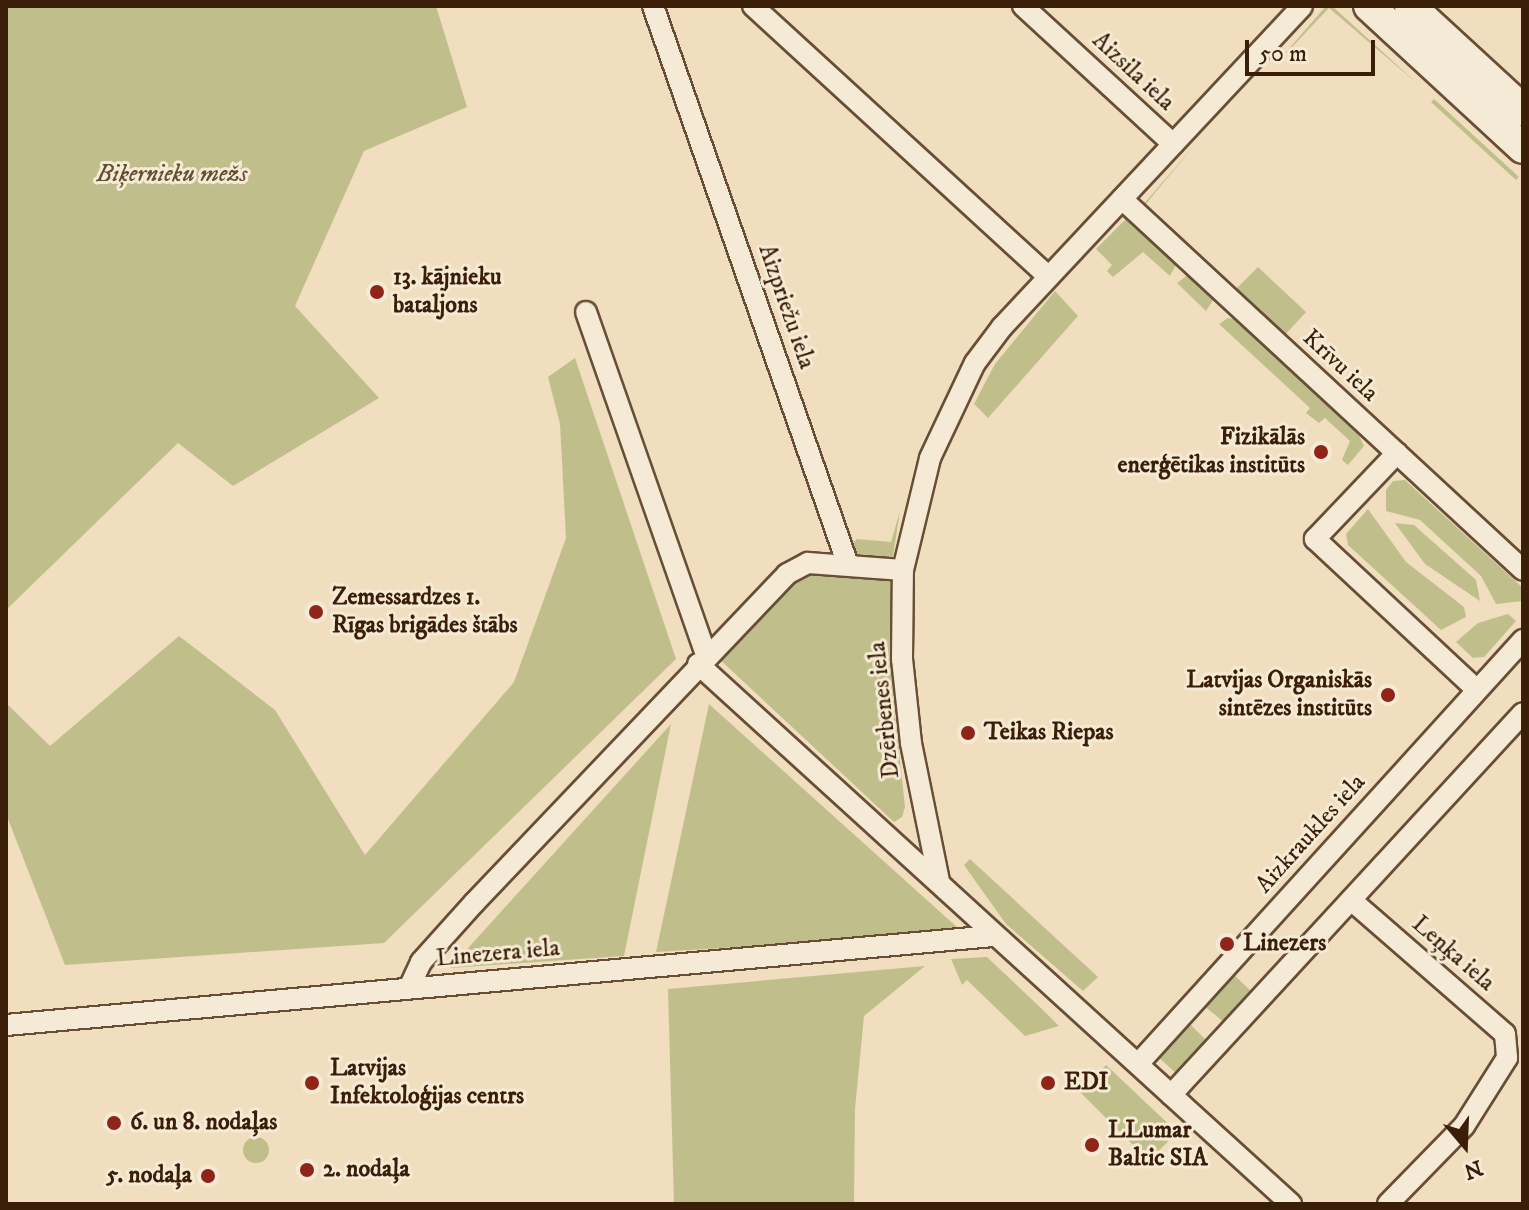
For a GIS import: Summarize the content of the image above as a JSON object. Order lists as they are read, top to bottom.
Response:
{
  "streets": {
    "street": [
      "Aizsila iela",
      "Aizpriežu iela",
      "Krīvu iela",
      "Dzērbenes iela",
      "Aizkraukles iela",
      "Linezera iela",
      "Leņķa iela"
    ]
  },
  "crossings": [
    ["Aizsila iela", "Dzērbenes iela"],
    ["Krīvu iela", "Dzērbenes iela"]
  ],
  "parks": ["Biķernieku mežs"],
  "places": [
    "13. kājnieku bataljons",
    "Fizikālās enerģētikas institūts",
    "Zemessardzes 1. Rīgas brigādes štābs",
    "Latvijas Organiskās sintēzes institūts",
    "Teikas Riepas",
    "Linezers",
    "Latvijas Infektoloģijas centrs",
    "EDI",
    "6. un 8. nodaļas",
    "LLumar Baltic SIA",
    "2. nodaļa",
    "5. nodaļa"
  ],
  "scale_bar": "50 m",
  "north": "bottom"
}
